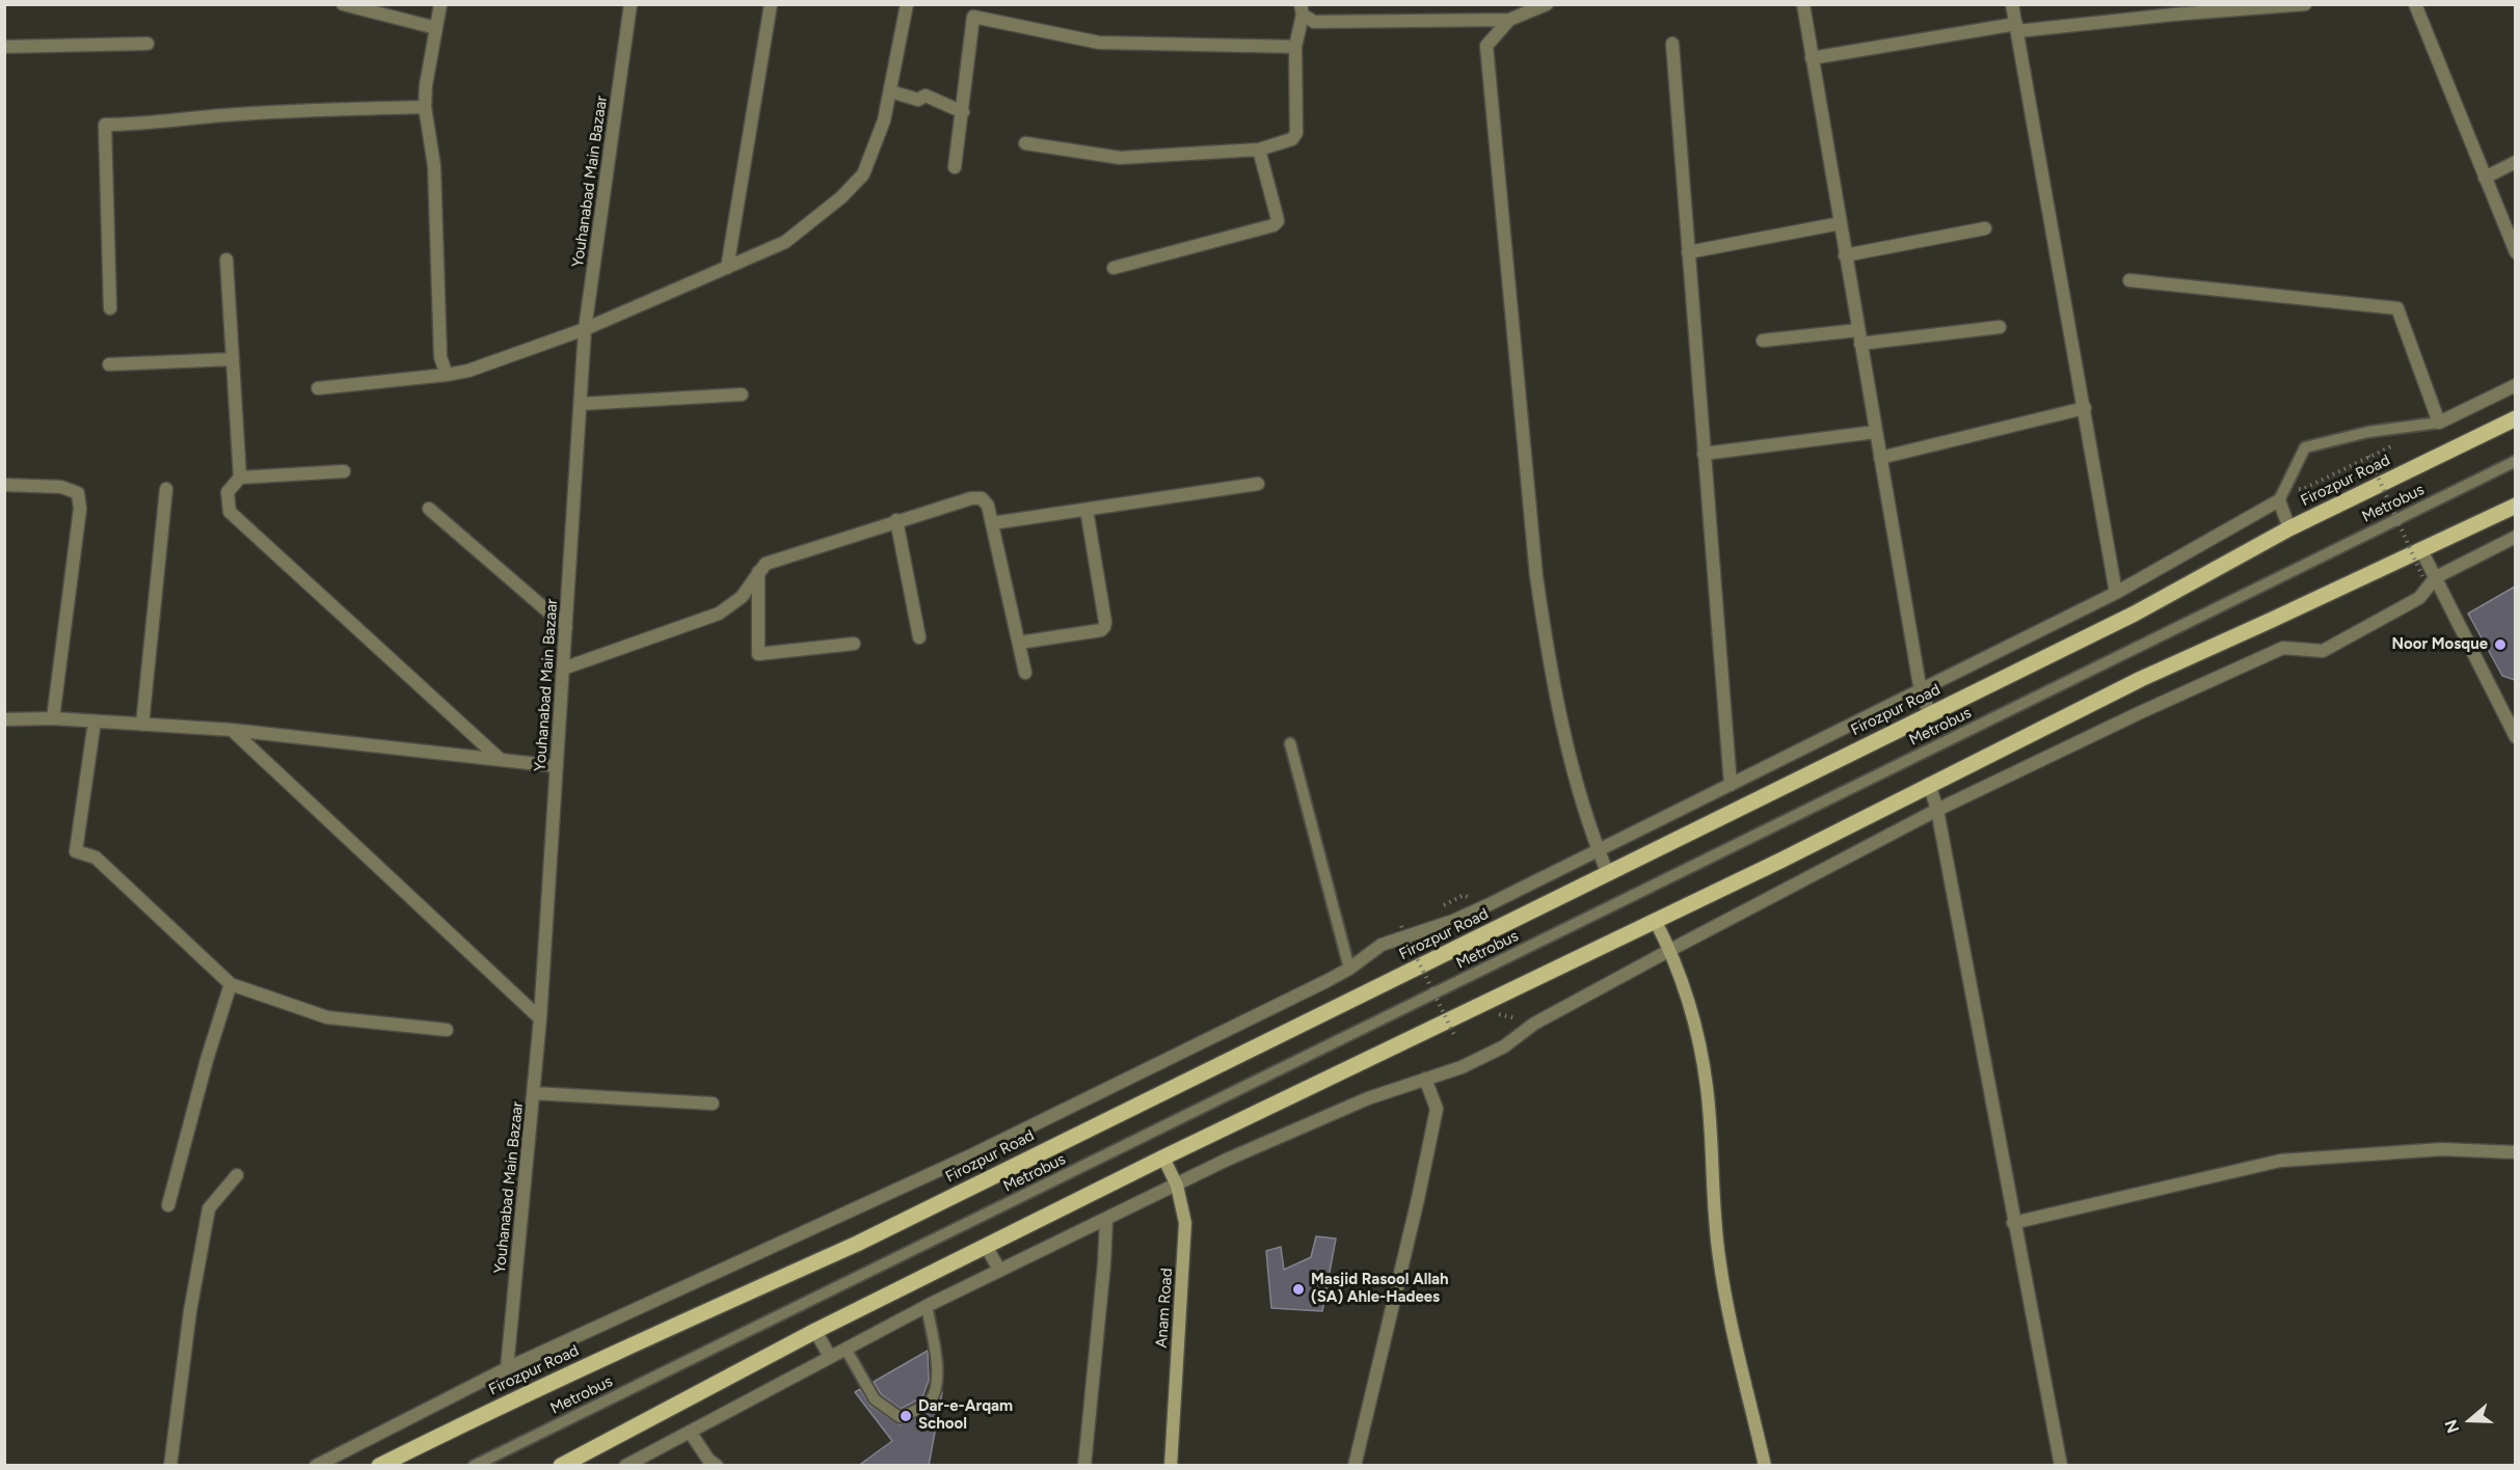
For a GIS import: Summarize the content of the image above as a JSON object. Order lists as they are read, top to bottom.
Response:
{
  "streets": {
    "main road": ["Firozpur Road"],
    "street": ["Youhanabad Main Bazaar", "Anam Road"],
    "lane": ["Metrobus"]
  },
  "places": ["Noor Mosque", "Masjid Rasool Allah (SA) Ahle-Hadees", "Dar-e-Arqam School"],
  "north": "left"
}
